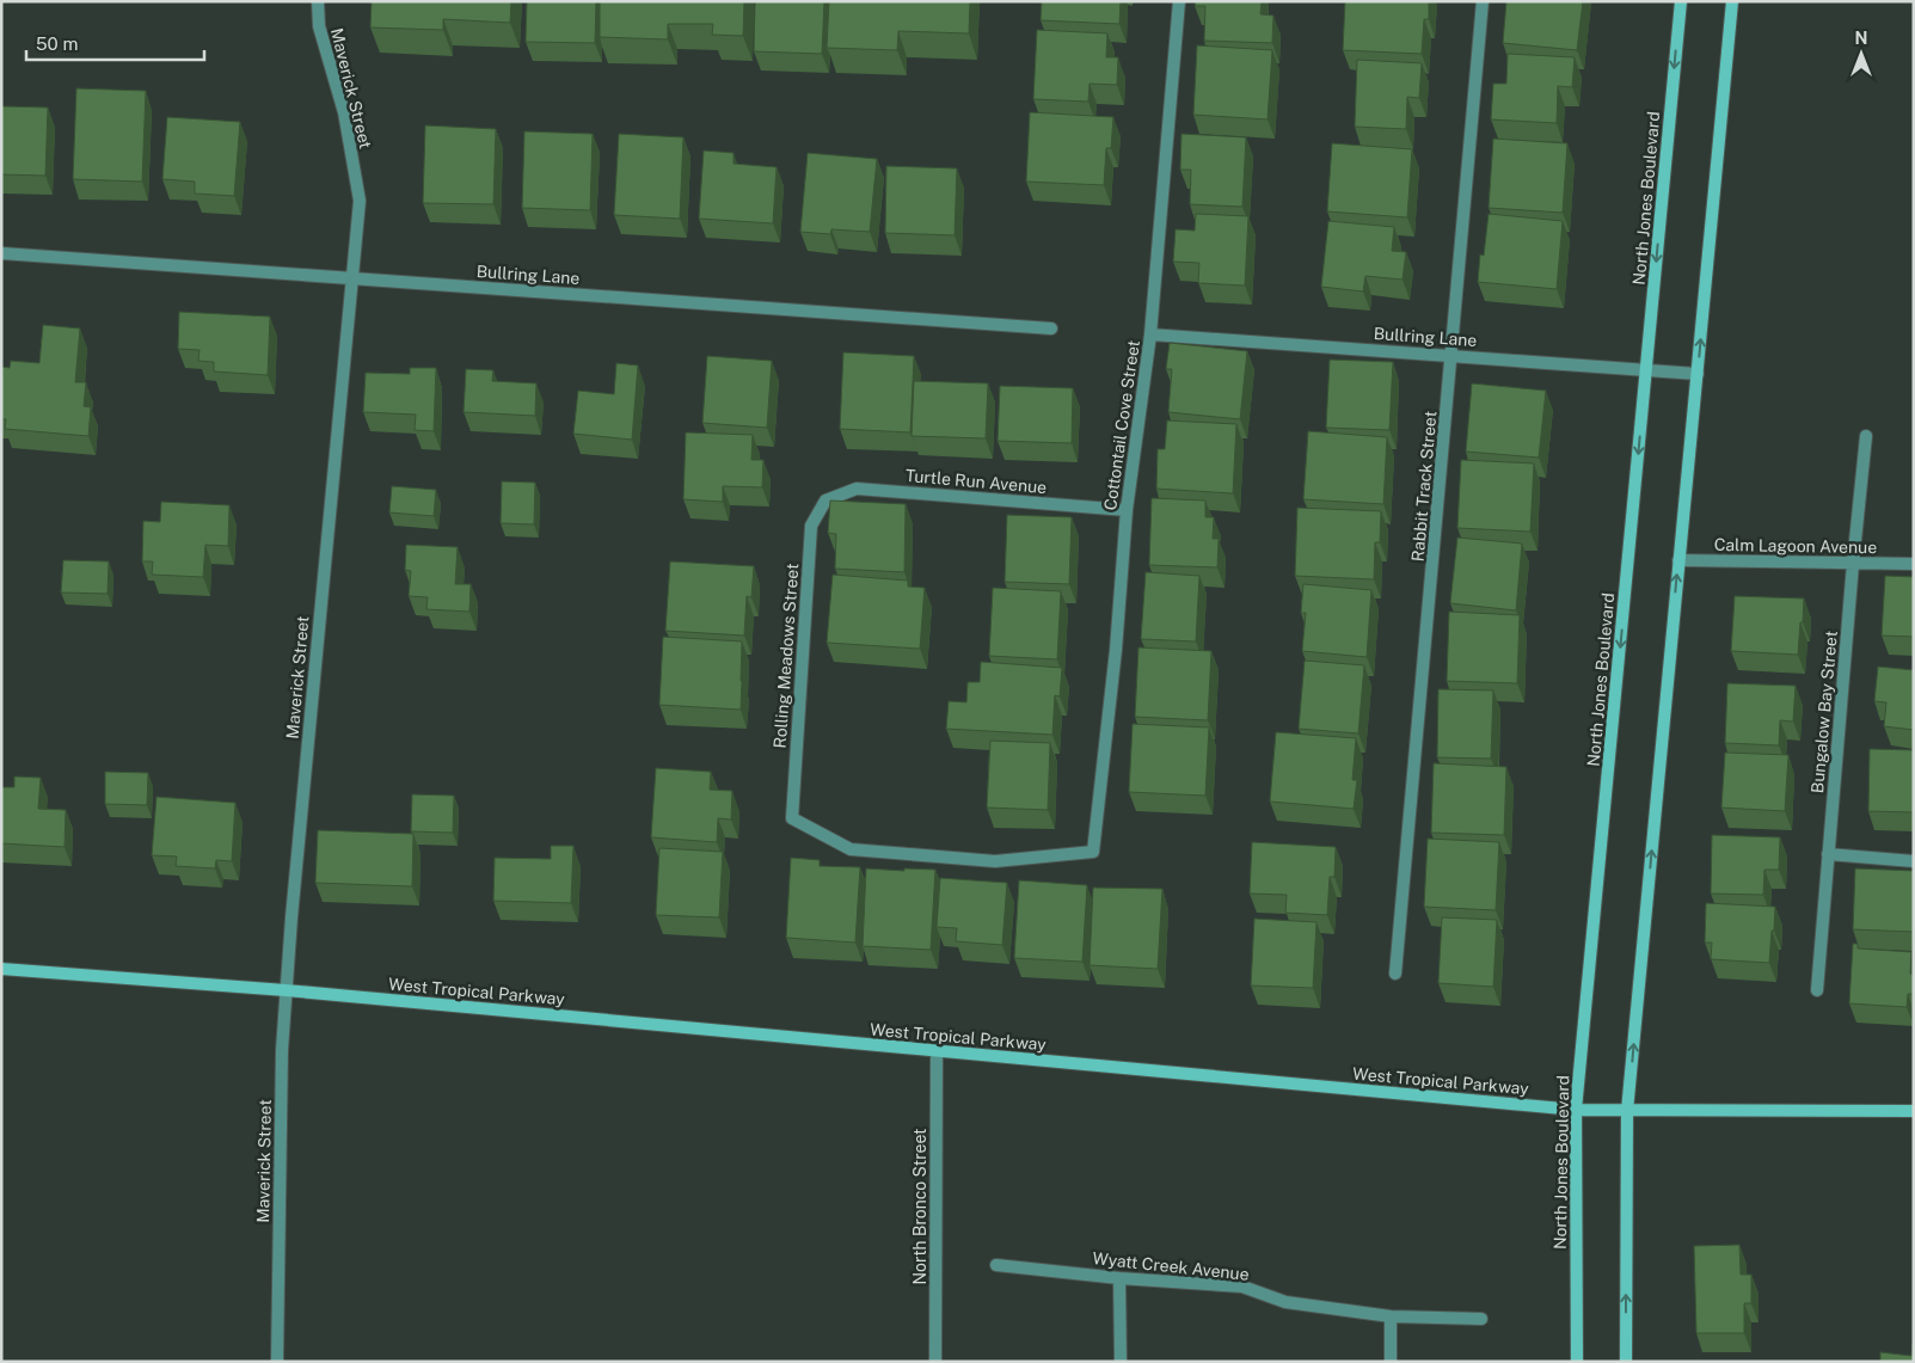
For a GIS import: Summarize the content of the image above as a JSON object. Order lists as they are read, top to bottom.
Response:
{
  "streets": {
    "main road": ["North Jones Boulevard", "West Tropical Parkway"],
    "street": [
      "Maverick Street",
      "Bullring Lane",
      "Cottontail Cove Street",
      "Turtle Run Avenue",
      "Rabbit Track Street",
      "Calm Lagoon Avenue",
      "Rolling Meadows Street",
      "Bungalow Bay Street",
      "North Bronco Street",
      "Wyatt Creek Avenue"
    ]
  },
  "crossings": [
    ["Maverick Street", "Bullring Lane"],
    ["Maverick Street", "West Tropical Parkway"],
    ["North Jones Boulevard", "Bullring Lane"],
    ["North Jones Boulevard", "West Tropical Parkway"],
    ["Bullring Lane", "Cottontail Cove Street"],
    ["Bullring Lane", "Rabbit Track Street"],
    ["Cottontail Cove Street", "Turtle Run Avenue"],
    ["Cottontail Cove Street", "Rolling Meadows Street"],
    ["Turtle Run Avenue", "Rolling Meadows Street"],
    ["Calm Lagoon Avenue", "Bungalow Bay Street"],
    ["West Tropical Parkway", "North Bronco Street"]
  ],
  "scale_bar": "50 m",
  "north": "top"
}
